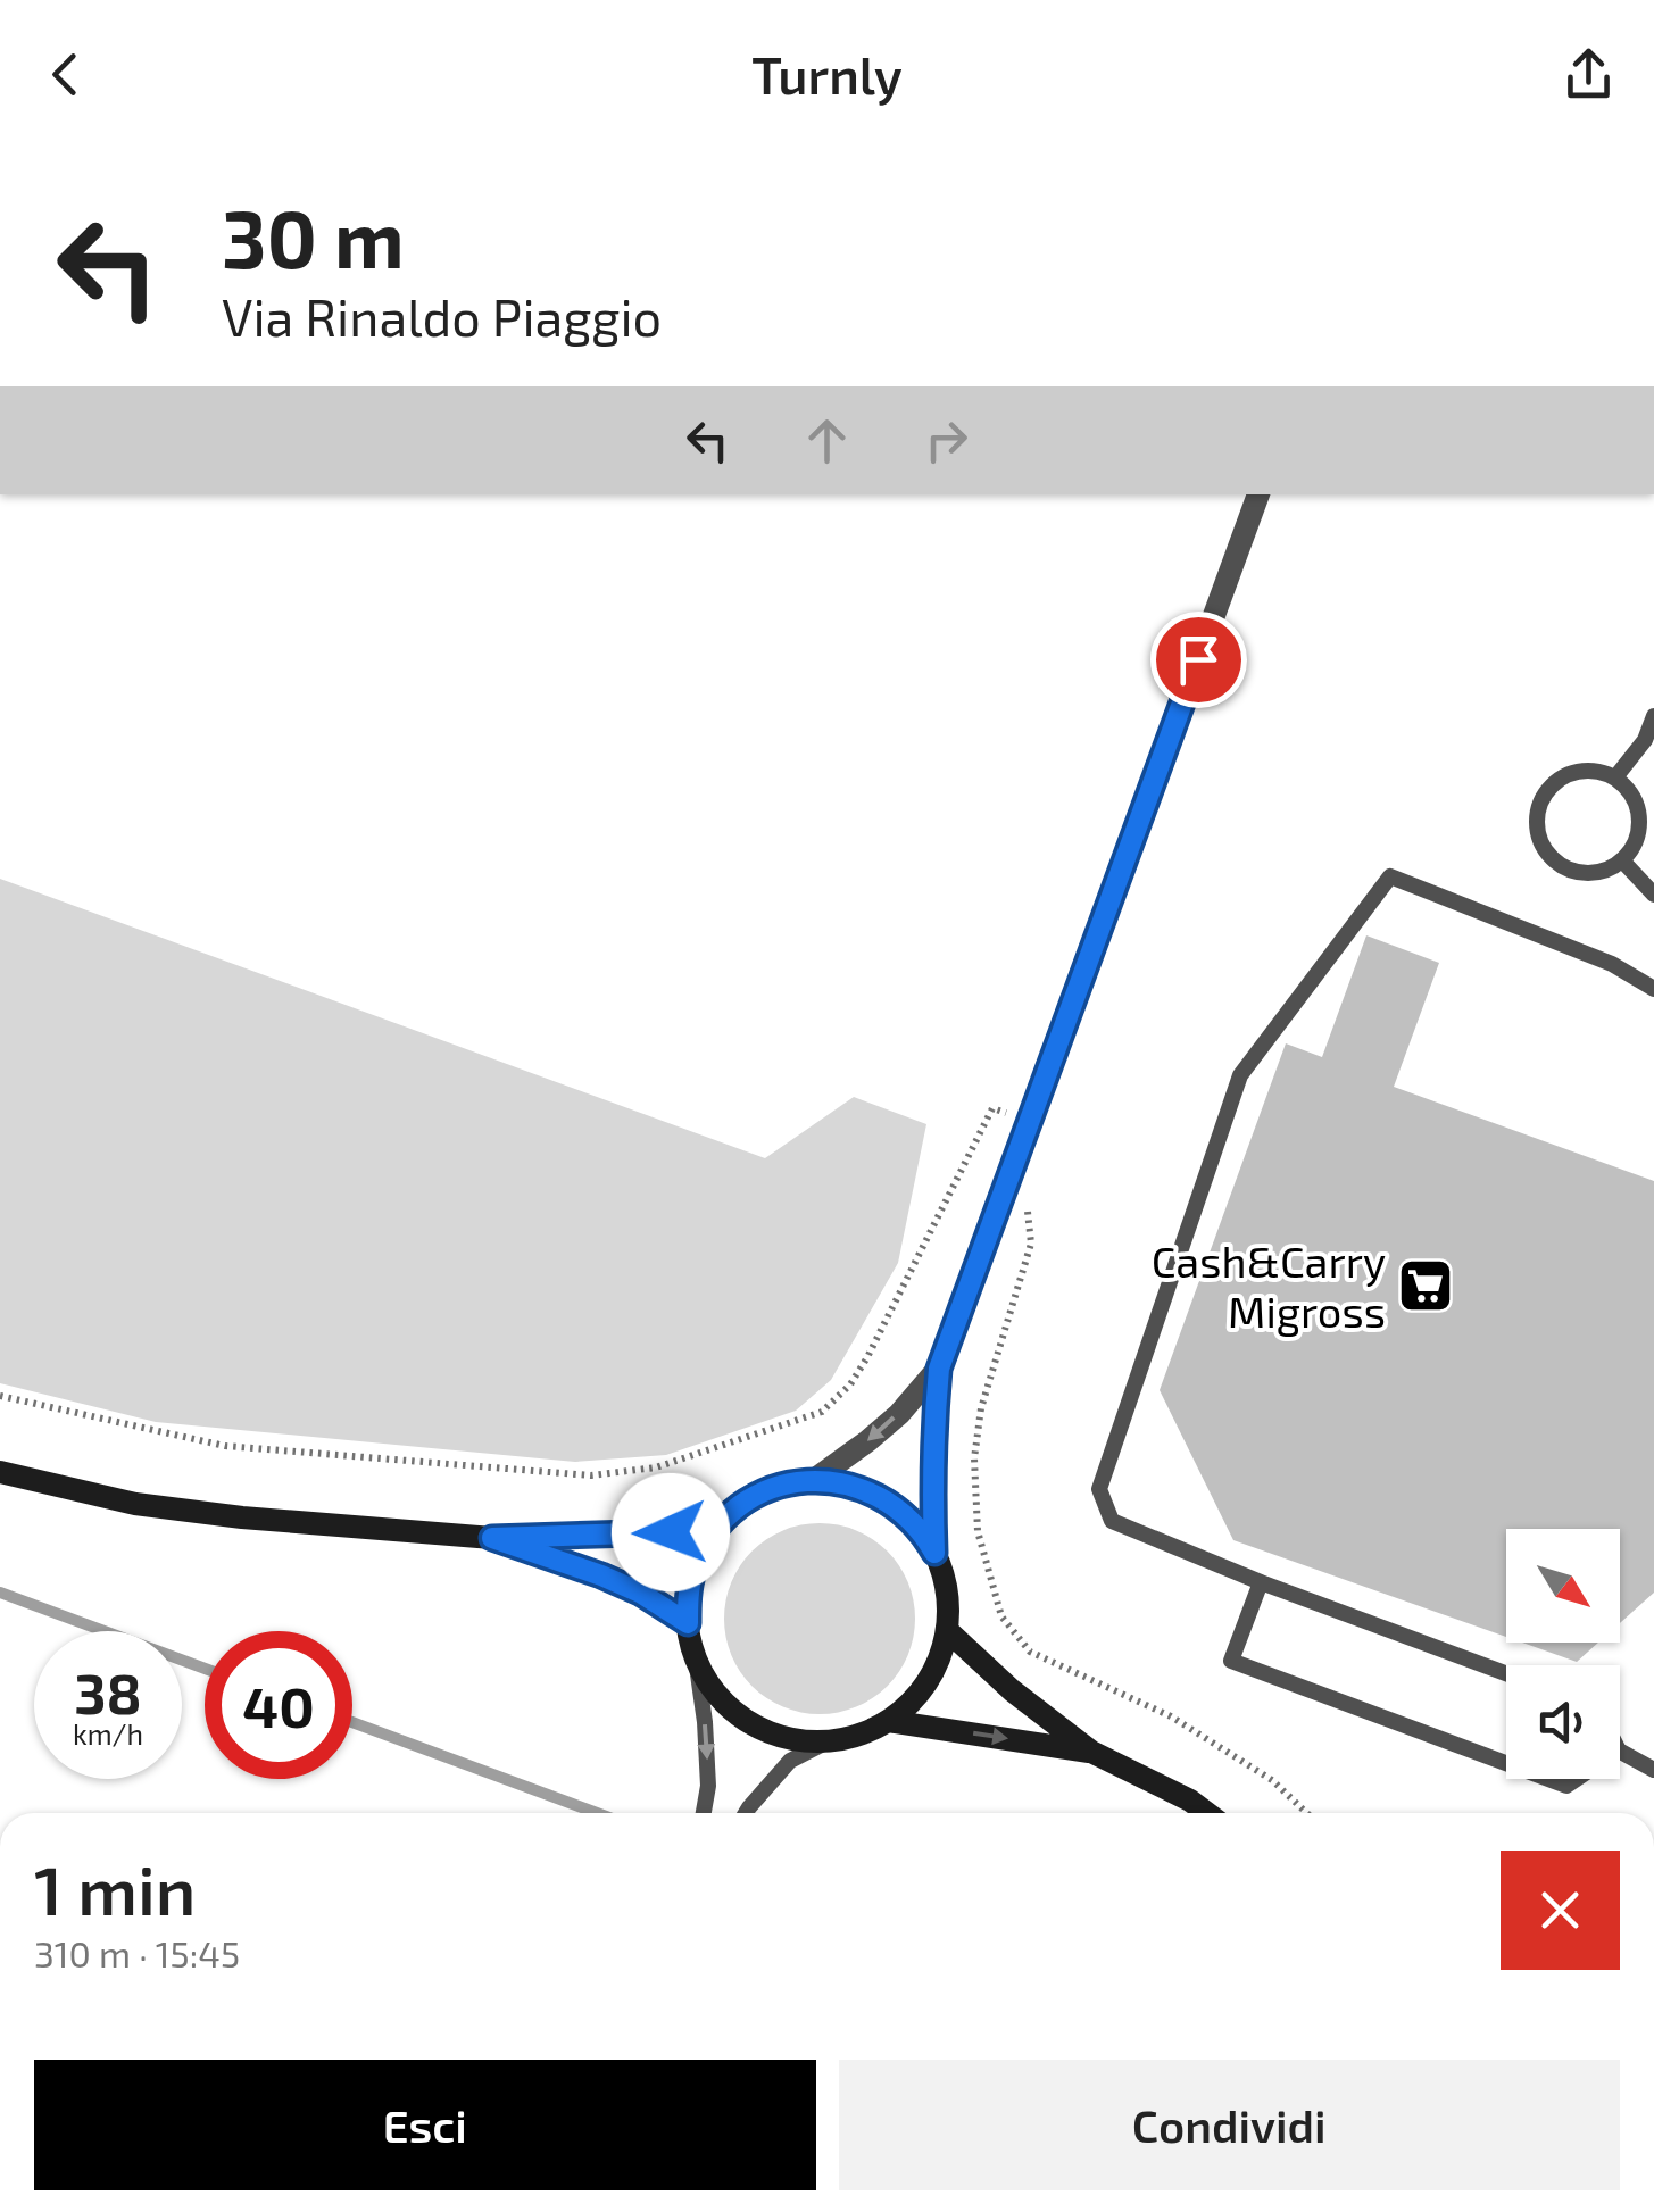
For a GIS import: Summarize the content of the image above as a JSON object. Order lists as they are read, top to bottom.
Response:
{
  "places": {
    "supermarket": ["Cash&Carry Migross"]
  },
  "north": "bottom right",
  "page": {
    "header": "Turnly",
    "turn": ["30 m", "Via Rinaldo Piaggio"],
    "speed": "38 km/h",
    "limit": "40",
    "heading": ["1 min", "310 m · 15:45"],
    "buttons": ["Esci", "Condividi"]
  }
}
